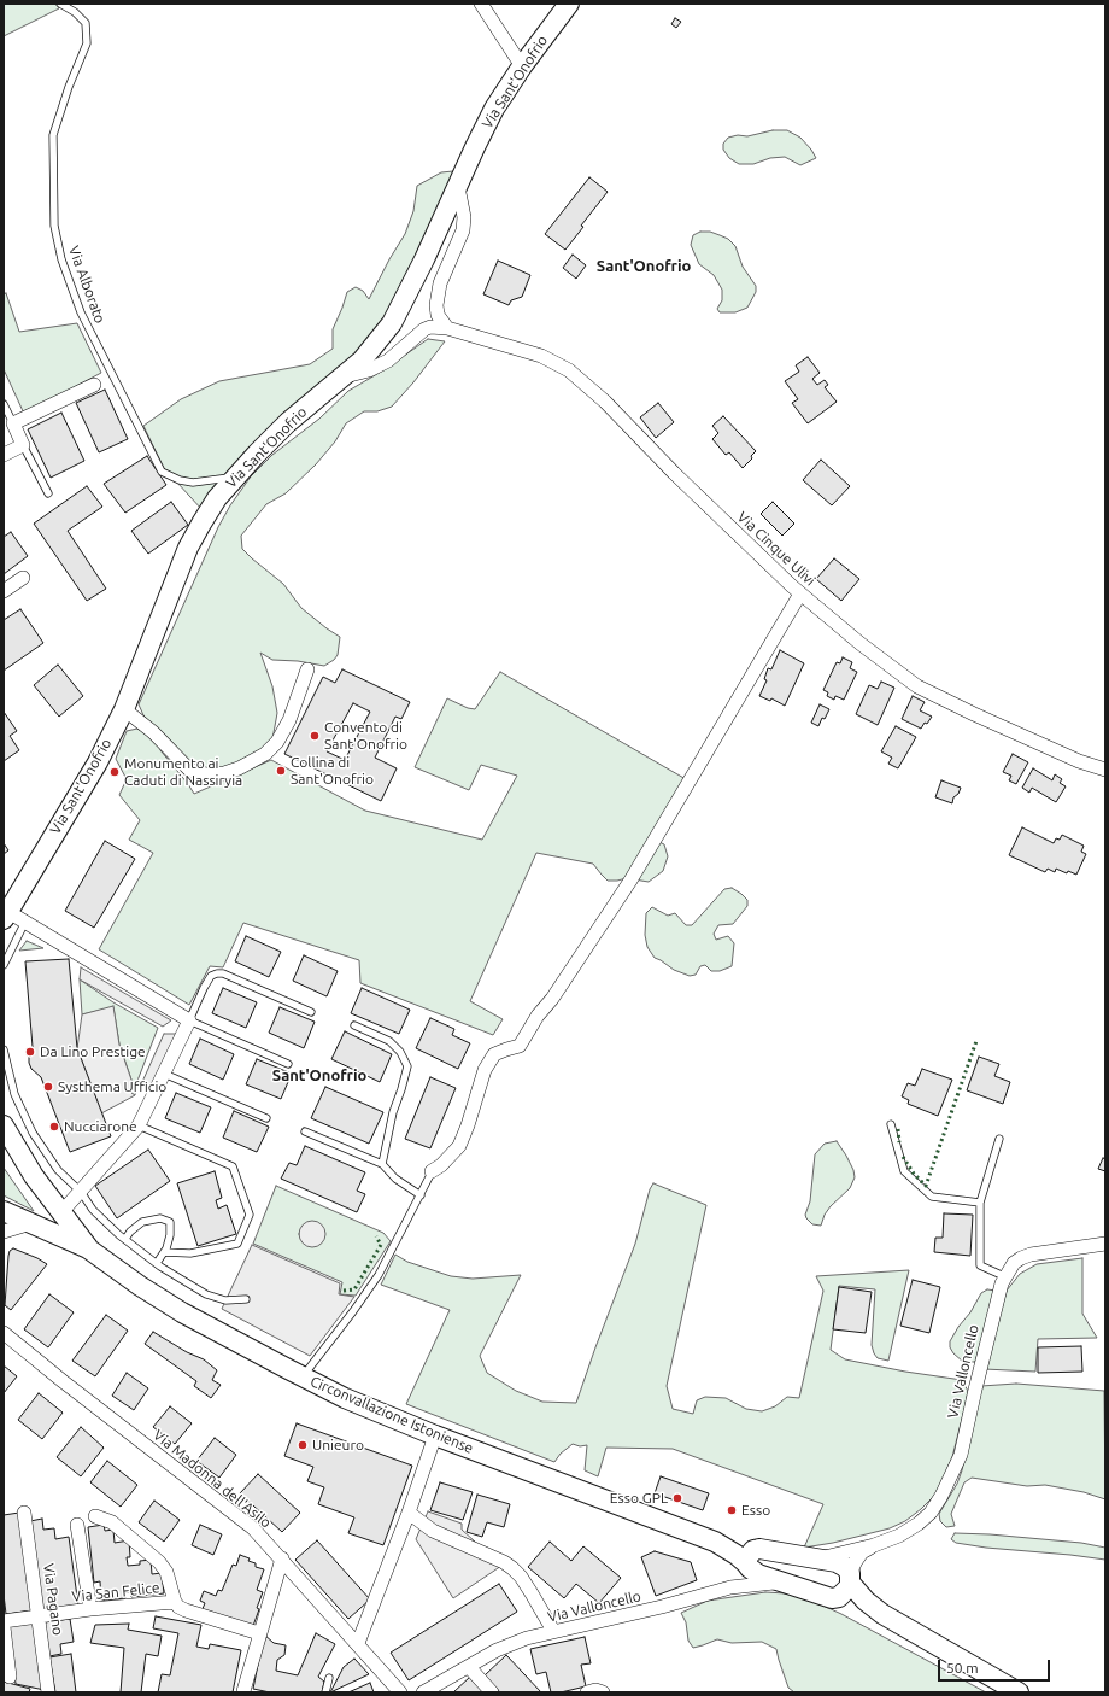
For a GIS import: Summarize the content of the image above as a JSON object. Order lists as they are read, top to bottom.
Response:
{
  "streets": {
    "main road": ["Via Sant'Onofrio", "Circonvallazione Istoniense"],
    "street": [
      "Via Cinque Ulivi",
      "Via Valloncello",
      "Via Madonna dell'Asilo",
      "Via San Felice",
      "Via Pagano"
    ],
    "lane": ["Via Alborato"]
  },
  "crossings": [
    ["Via Sant'Onofrio", "Via Alborato"],
    ["Via Valloncello", "Circonvallazione Istoniense"],
    ["Via San Felice", "Via Pagano"]
  ],
  "districts": ["Sant'Onofrio", "Sant'Onofrio"],
  "places": [
    "Convento di Sant'Onofrio",
    "Collina di Sant'Onofrio",
    "Monumento ai Caduti di Nassiryia",
    "Da Lino Prestige",
    "Systhema Ufficio",
    "Nucciarone",
    "Unieuro",
    "Esso GPL",
    "Esso"
  ],
  "scale_bar": "50 m"
}
